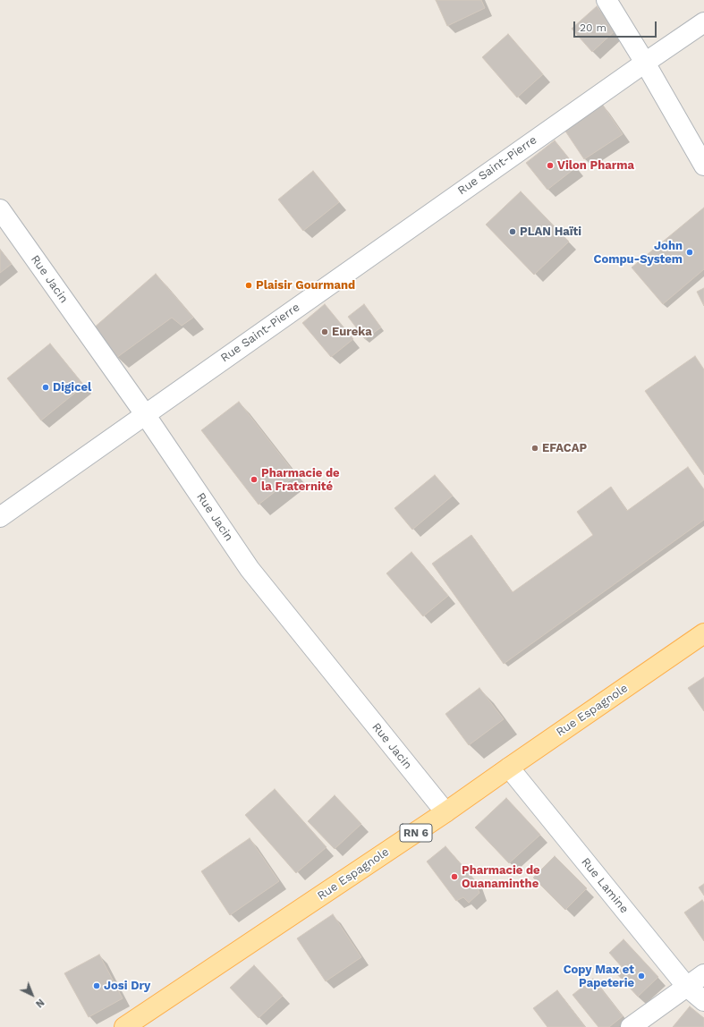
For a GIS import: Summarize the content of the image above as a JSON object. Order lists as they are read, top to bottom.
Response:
{
  "streets": {
    "main road": ["Rue Espagnole", "RN 6"],
    "street": ["Rue Saint-Pierre", "Rue Jacin", "Rue Lamine"]
  },
  "crossings": [
    ["Rue Saint-Pierre", "Rue Jacin"],
    ["Rue Jacin", "Rue Espagnole"],
    ["Rue Espagnole", "Rue Lamine"]
  ],
  "places": [
    "Vilon Pharma",
    "PLAN Haïti",
    "John Compu-System",
    "Plaisir Gourmand",
    "Eureka",
    "Digicel",
    "EFACAP",
    "Pharmacie de la Fraternité",
    "Pharmacie de Ouanaminthe",
    "Copy Max et Papeterie",
    "Josi Dry"
  ],
  "scale_bar": "20 m",
  "north": "bottom right"
}
